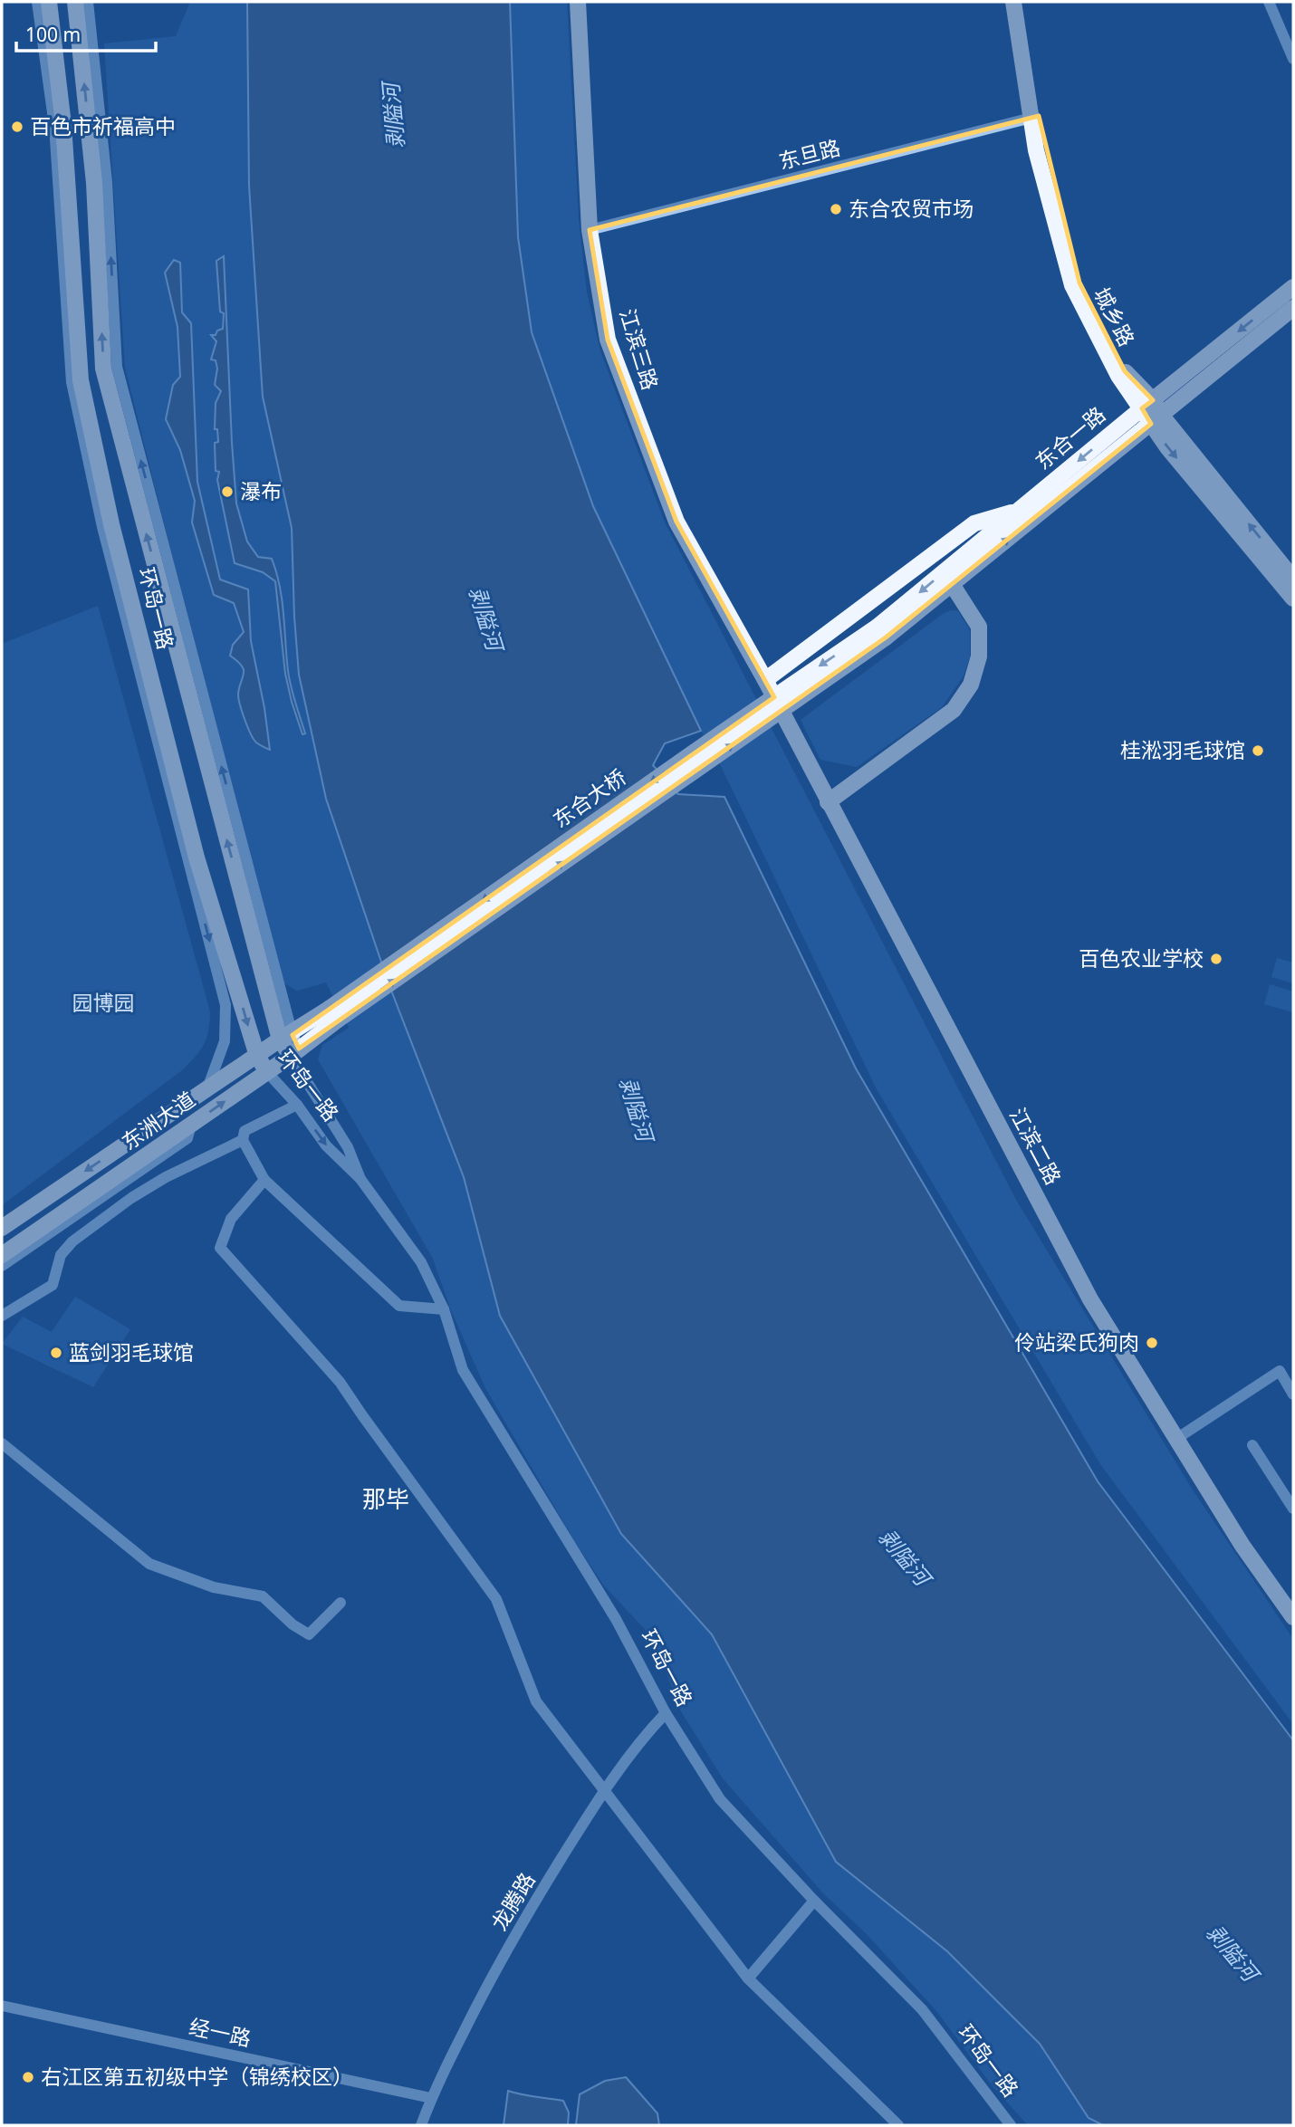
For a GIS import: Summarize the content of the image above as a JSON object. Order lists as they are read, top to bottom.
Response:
{
  "streets": {
    "main road": [
      "城乡路",
      "江滨三路",
      "东合一路",
      "环岛一路",
      "东合大桥",
      "东洲大道",
      "江滨二路"
    ],
    "street": ["东旦路", "龙腾路", "经一路"]
  },
  "crossings": [
    ["东旦路", "城乡路"],
    ["东旦路", "江滨三路"],
    ["城乡路", "东合一路"],
    ["江滨三路", "江滨二路"],
    ["东合一路", "东合大桥"],
    ["环岛一路", "东洲大道"],
    ["环岛一路", "龙腾路"],
    ["东合大桥", "东洲大道"],
    ["龙腾路", "经一路"]
  ],
  "districts": ["那毕"],
  "water": ["剥隘河"],
  "parks": ["园博园"],
  "places": [
    "百色市祈福高中",
    "东合农贸市场",
    "瀑布",
    "桂淞羽毛球馆",
    "百色农业学校",
    "伶站梁氏狗肉",
    "蓝剑羽毛球馆",
    "右江区第五初级中学（锦绣校区）"
  ],
  "scale_bar": "100 m"
}
